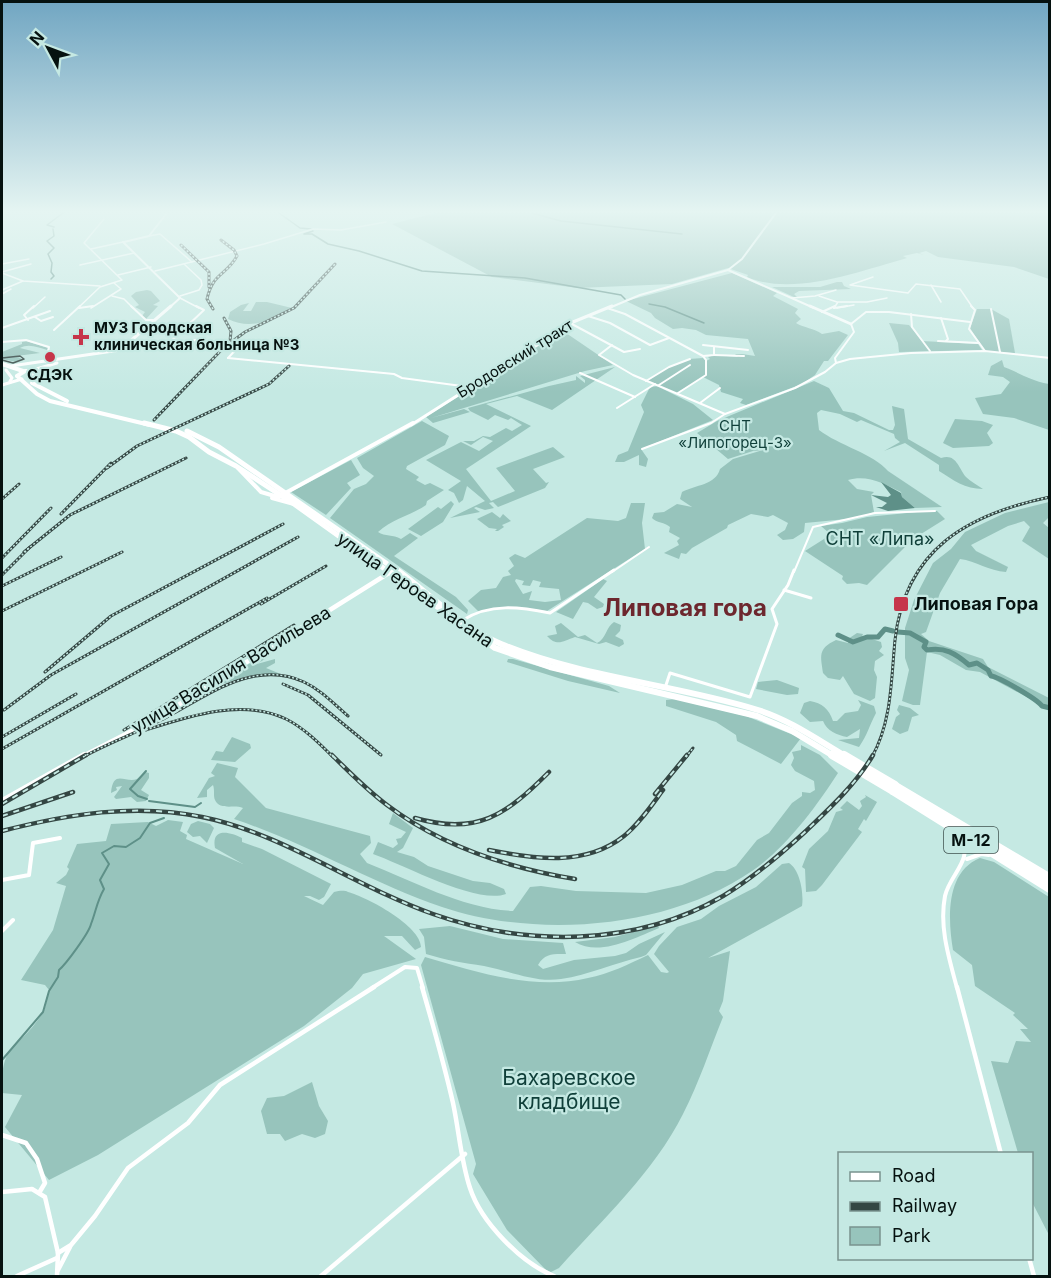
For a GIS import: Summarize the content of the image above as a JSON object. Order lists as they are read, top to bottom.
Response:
{
  "streets": {
    "highway": ["М-12"],
    "main road": ["улица Героев Хасана"],
    "street": ["Бродовский тракт", "улица Василия Васильева"]
  },
  "crossings": [
    ["Бродовский тракт", "улица Героев Хасана"],
    ["улица Героев Хасана", "улица Василия Васильева"],
    ["улица Героев Хасана", "М-12"]
  ],
  "districts": ["Липовая гора"],
  "parks": ["СНТ «Липогорец-3»", "СНТ «Липа»", "Бахаревское кладбище"],
  "places": {
    "health": ["МУЗ Городская клиническая больница №3"],
    "other": ["СДЭК"],
    "transit": ["Липовая Гора"]
  },
  "legend": ["Road", "Railway", "Park"],
  "north": "top left"
}
